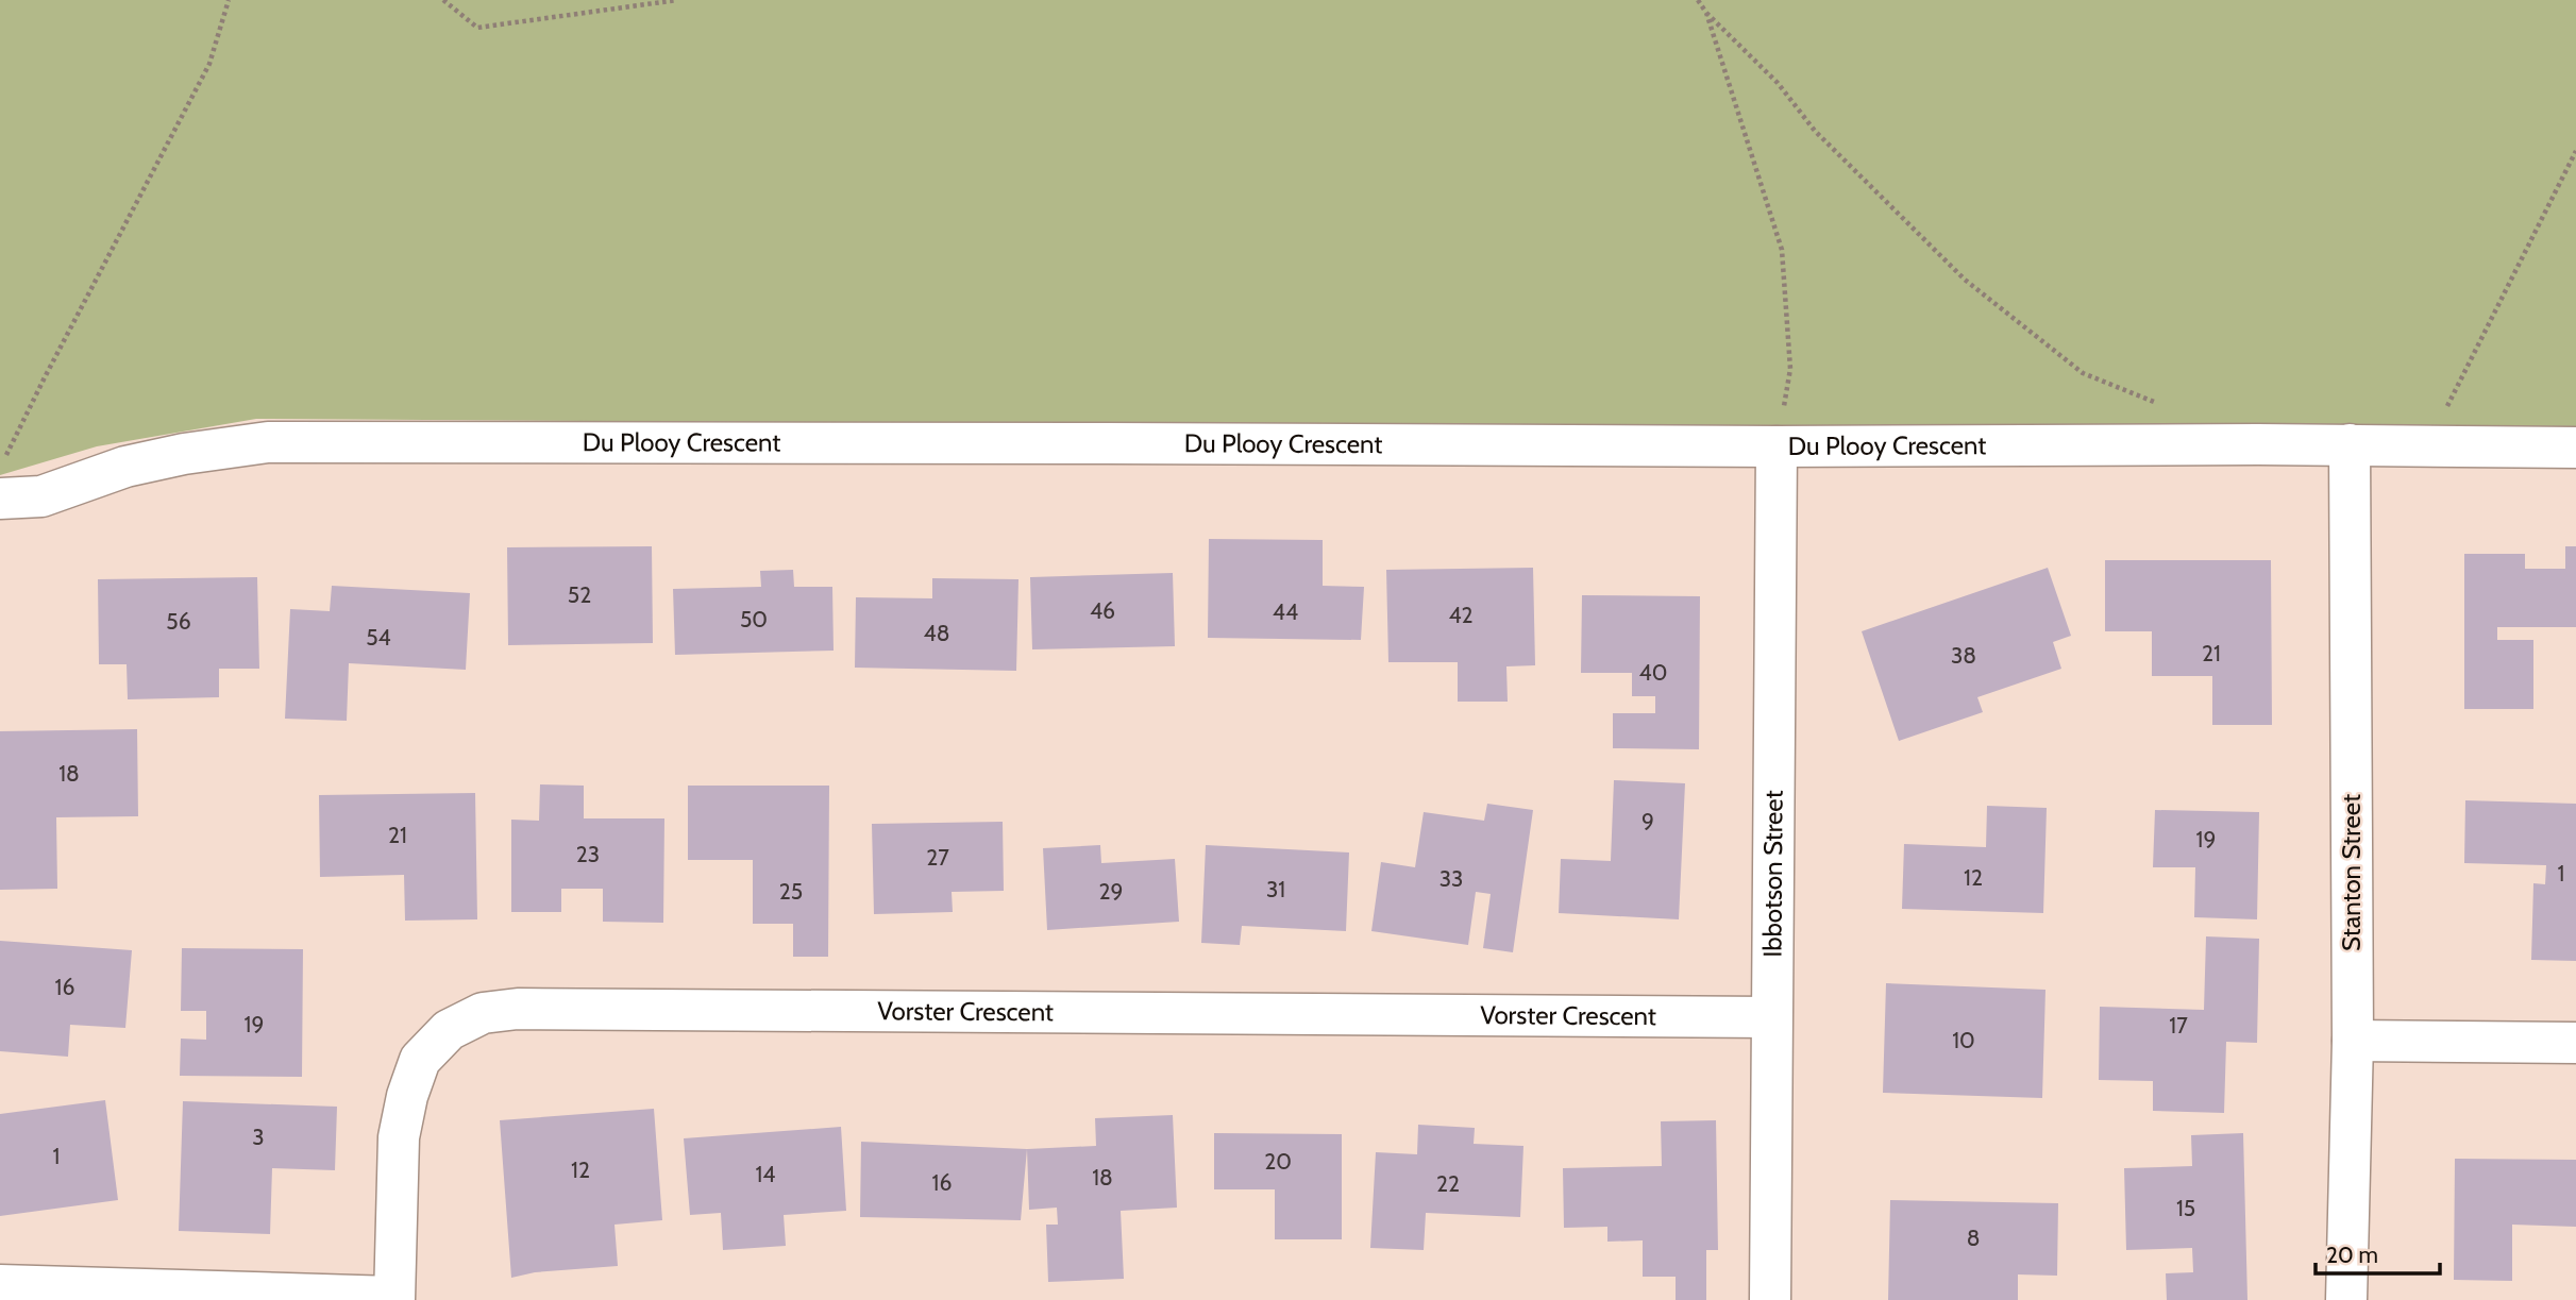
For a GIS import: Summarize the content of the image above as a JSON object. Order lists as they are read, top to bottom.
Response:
{
  "streets": {
    "street": [
      "Du Plooy Crescent",
      "Stanton Street",
      "Ibbotson Street",
      "Vorster Crescent"
    ]
  },
  "crossings": [
    ["Du Plooy Crescent", "Stanton Street"],
    ["Du Plooy Crescent", "Ibbotson Street"],
    ["Ibbotson Street", "Vorster Crescent"]
  ],
  "house_numbers": [
    "52",
    "46",
    "44",
    "42",
    "50",
    "56",
    "48",
    "54",
    "21",
    "38",
    "40",
    "18",
    "9",
    "21",
    "19",
    "23",
    "27",
    "1",
    "12",
    "33",
    "31",
    "25",
    "29",
    "16",
    "19",
    "17",
    "10",
    "3",
    "1",
    "20",
    "12",
    "14",
    "18",
    "16",
    "22",
    "15",
    "8"
  ],
  "scale_bar": "20 m"
}
